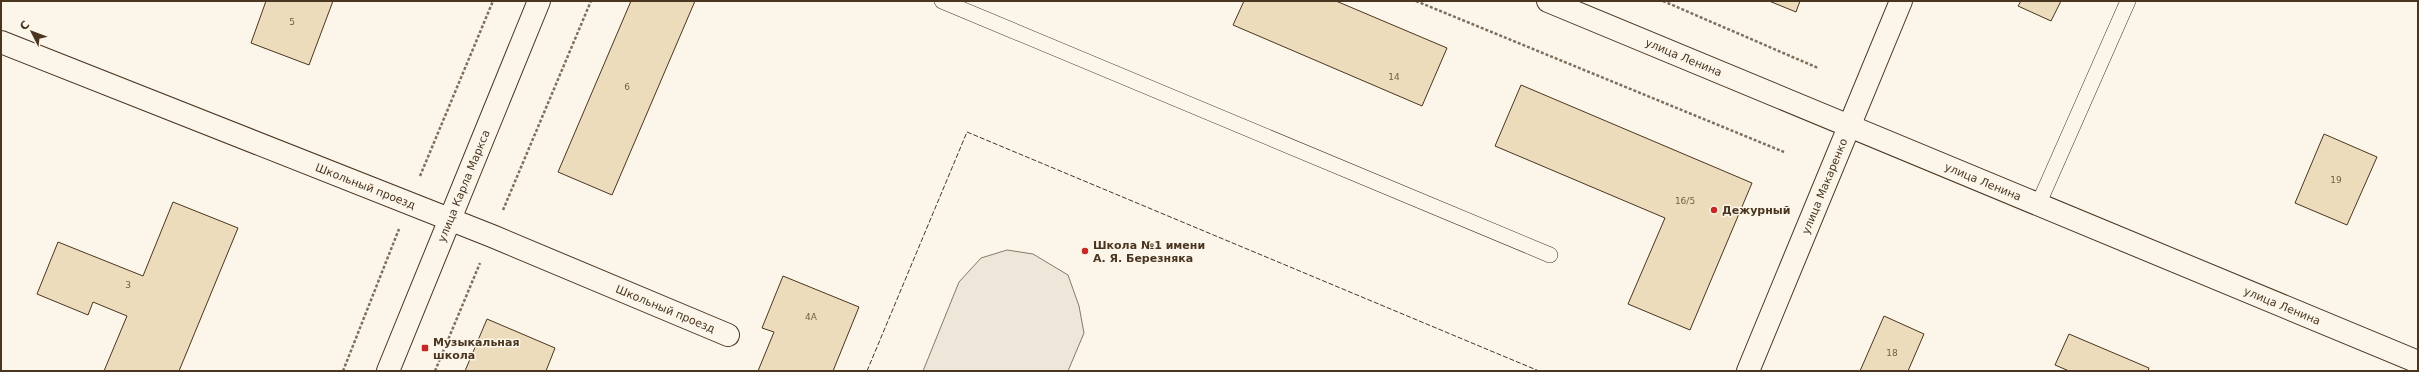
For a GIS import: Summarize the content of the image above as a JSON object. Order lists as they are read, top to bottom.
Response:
{
  "streets": {
    "street": [
      "улица Ленина",
      "улица Карла Маркса",
      "улица Макаренко",
      "Школьный проезд"
    ]
  },
  "crossings": [
    ["улица Ленина", "улица Макаренко"],
    ["улица Карла Маркса", "Школьный проезд"]
  ],
  "places": {
    "other": ["Дежурный", "Школа №1 имени А. Я. Березняка"],
    "transit": ["Музыкальная школа"]
  },
  "house_numbers": [
    "5",
    "14",
    "6",
    "19",
    "16/5",
    "3",
    "4А",
    "18"
  ],
  "north": "top left"
}
